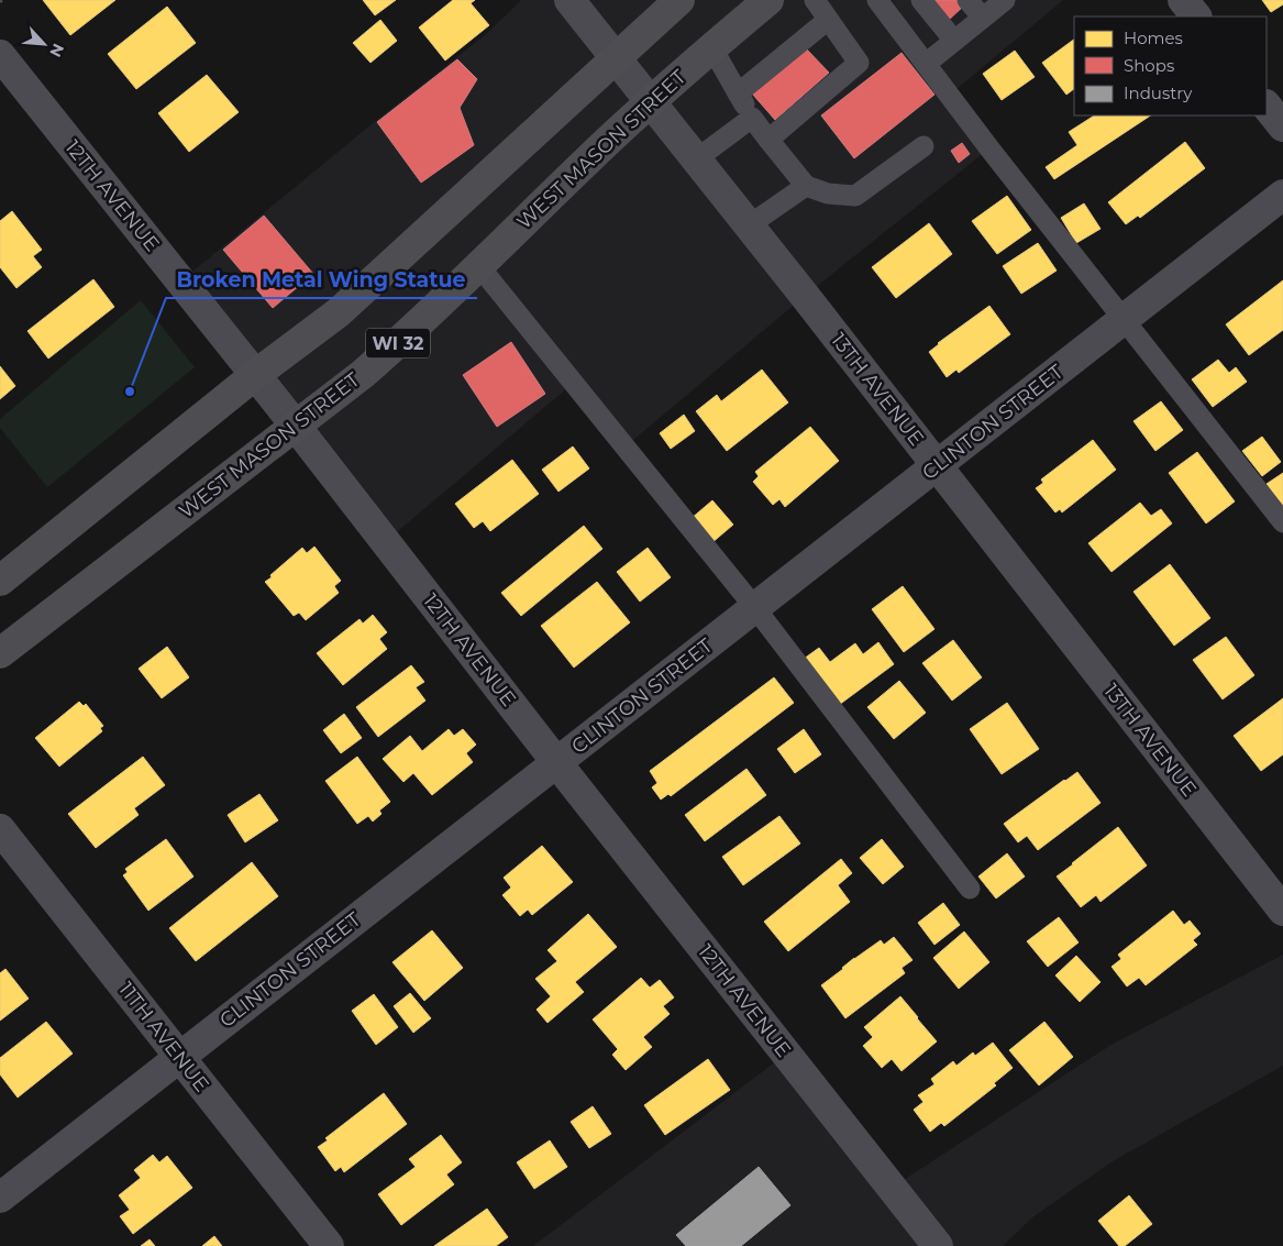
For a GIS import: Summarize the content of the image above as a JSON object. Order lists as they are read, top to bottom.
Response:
{
  "streets": {
    "main road": ["WEST MASON STREET", "WI 32"],
    "street": [
      "12TH AVENUE",
      "13TH AVENUE",
      "CLINTON STREET",
      "11TH AVENUE"
    ]
  },
  "crossings": [
    ["WEST MASON STREET", "12TH AVENUE"],
    ["WEST MASON STREET", "13TH AVENUE"],
    ["12TH AVENUE", "CLINTON STREET"],
    ["13TH AVENUE", "CLINTON STREET"],
    ["CLINTON STREET", "11TH AVENUE"]
  ],
  "places": ["Broken Metal Wing Statue"],
  "legend": ["Homes", "Shops", "Industry"],
  "north": "bottom right"
}
